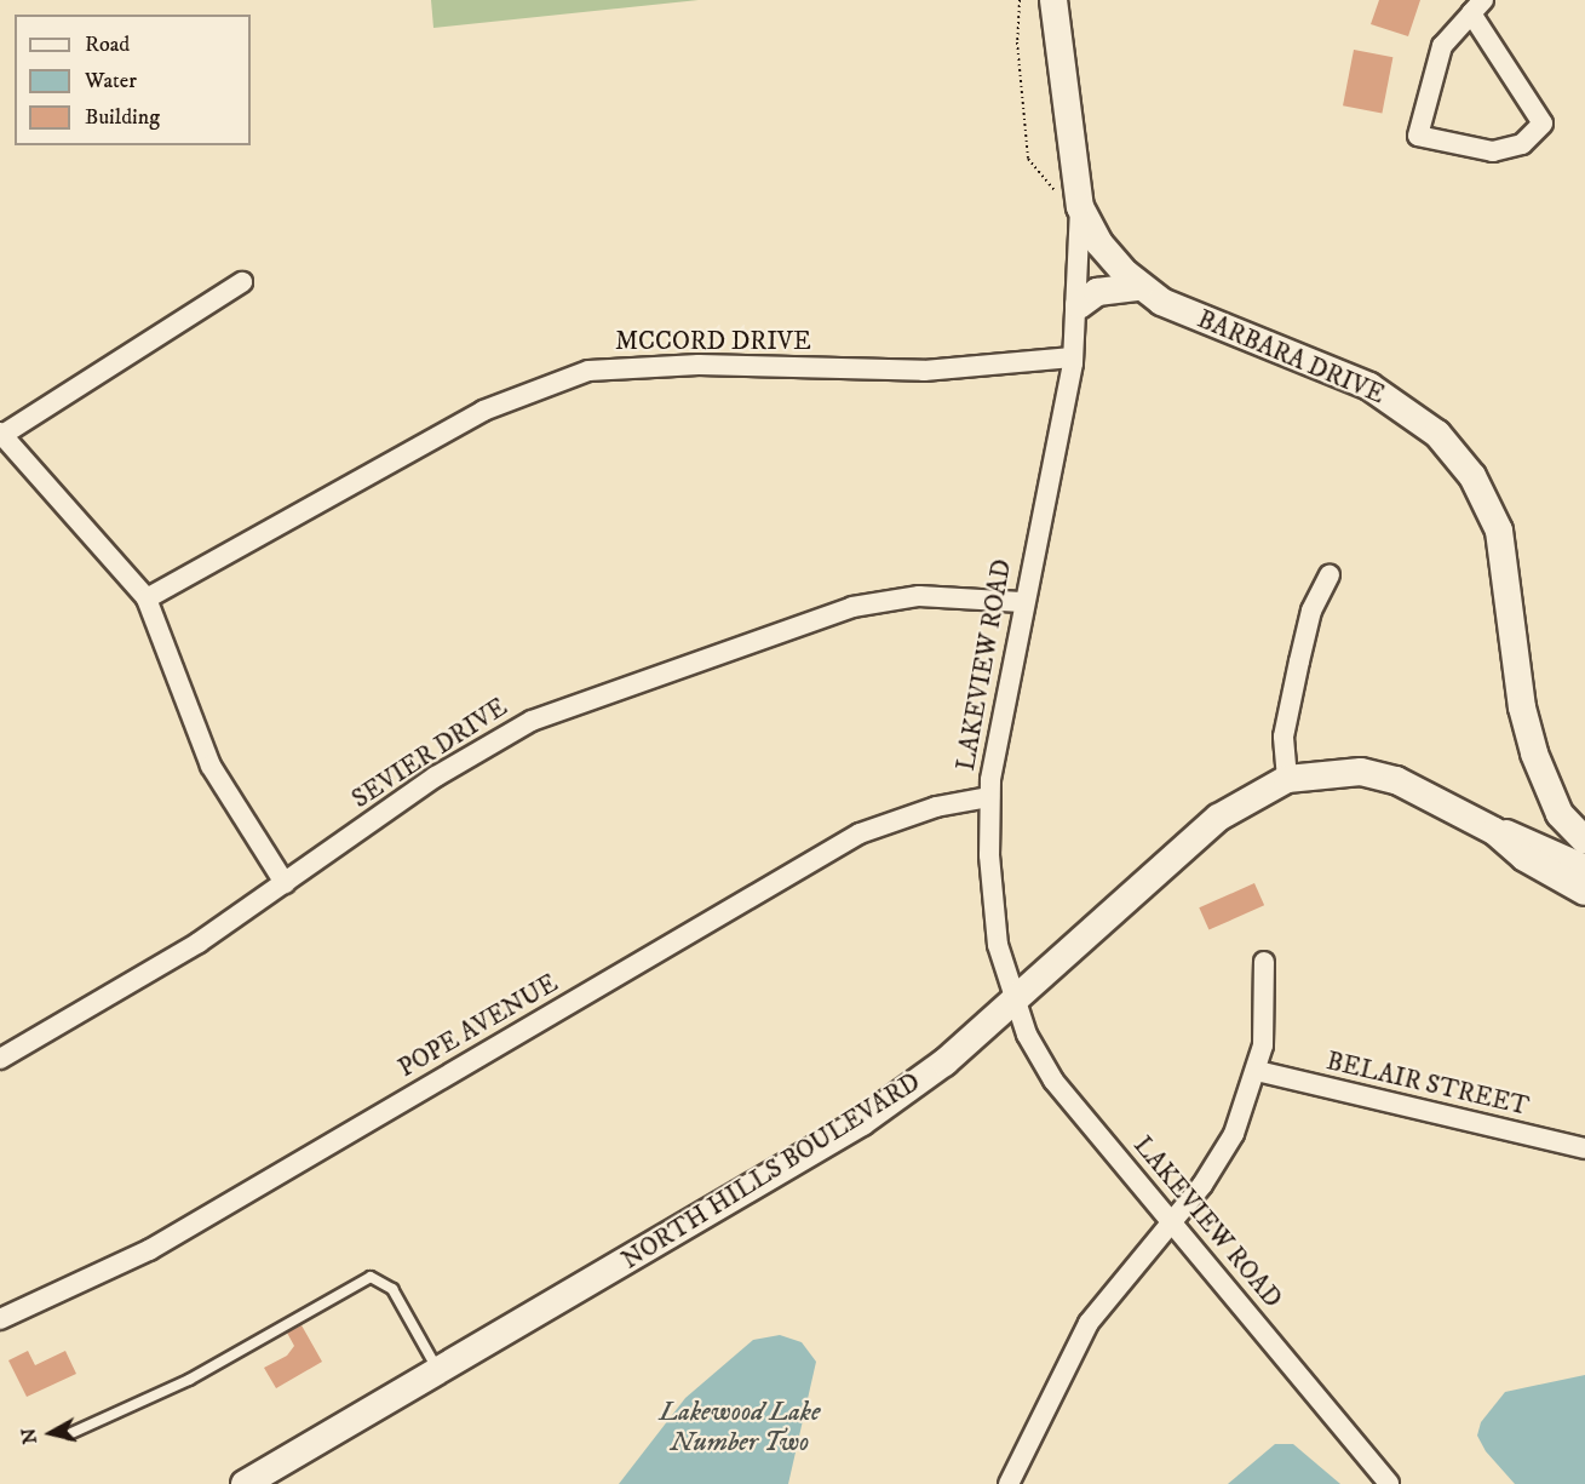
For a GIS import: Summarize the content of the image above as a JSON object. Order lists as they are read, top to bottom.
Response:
{
  "streets": {
    "street": [
      "MCCORD DRIVE",
      "BARBARA DRIVE",
      "LAKEVIEW ROAD",
      "SEVIER DRIVE",
      "POPE AVENUE",
      "BELAIR STREET",
      "NORTH HILLS BOULEVARD"
    ]
  },
  "crossings": [
    ["MCCORD DRIVE", "LAKEVIEW ROAD"],
    ["BARBARA DRIVE", "LAKEVIEW ROAD"],
    ["LAKEVIEW ROAD", "SEVIER DRIVE"],
    ["LAKEVIEW ROAD", "POPE AVENUE"],
    ["LAKEVIEW ROAD", "NORTH HILLS BOULEVARD"]
  ],
  "water": ["Lakewood Lake Number Two"],
  "legend": ["Road", "Water", "Building"],
  "north": "left"
}
